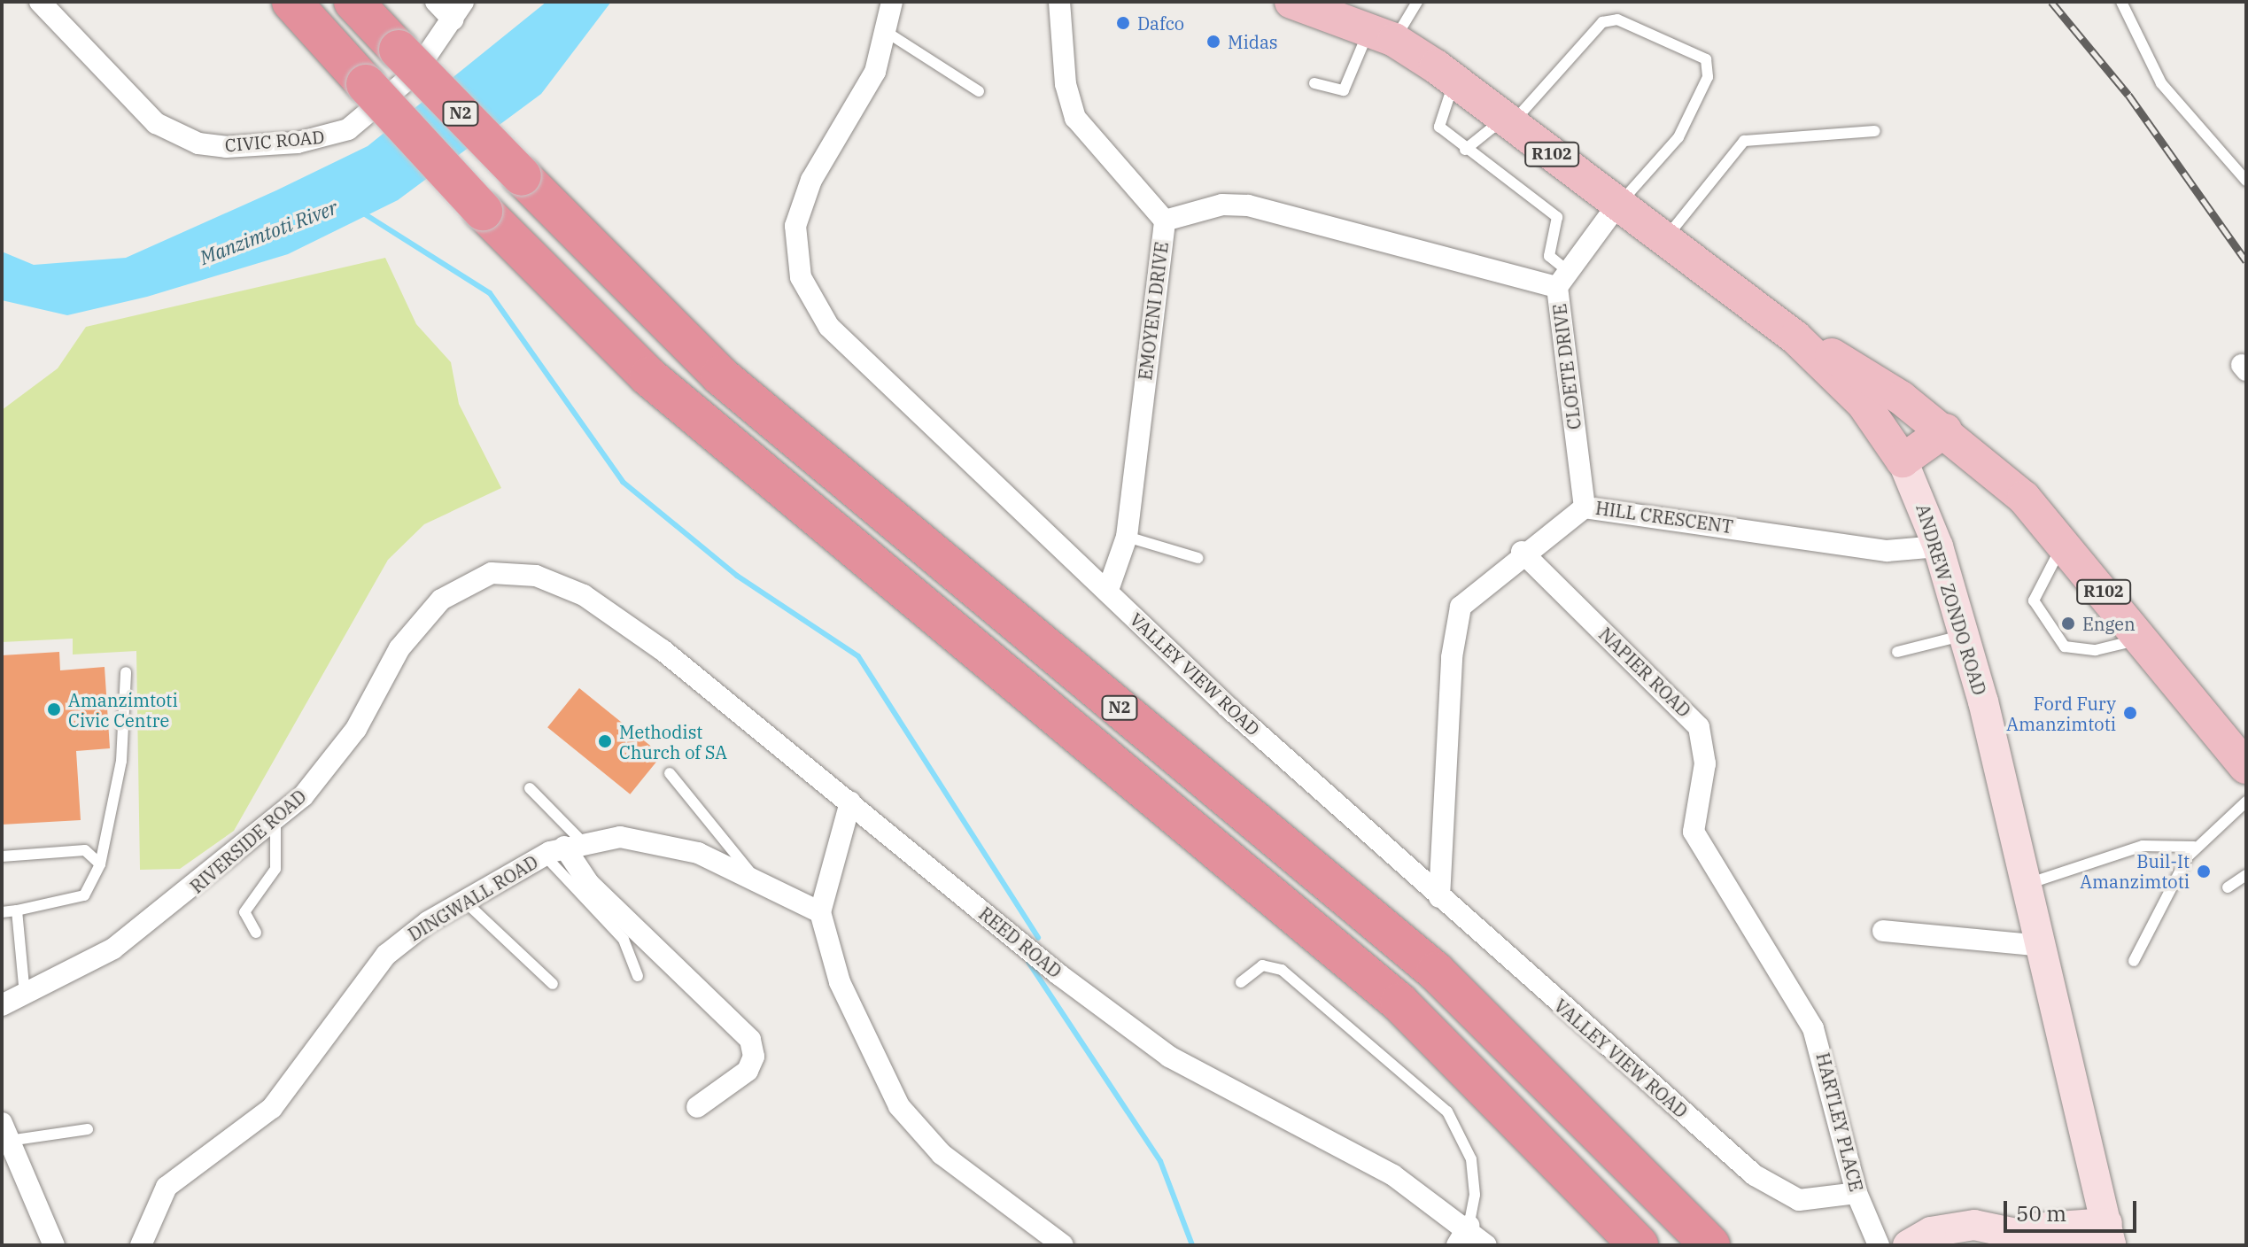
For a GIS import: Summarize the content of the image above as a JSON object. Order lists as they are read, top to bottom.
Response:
{
  "streets": {
    "highway": ["N2"],
    "main road": ["R102", "ANDREW ZONDO ROAD"],
    "street": [
      "CIVIC ROAD",
      "EMOYENI DRIVE",
      "CLOETE DRIVE",
      "HILL CRESCENT",
      "NAPIER ROAD",
      "VALLEY VIEW ROAD",
      "RIVERSIDE ROAD",
      "DINGWALL ROAD",
      "REED ROAD",
      "HARTLEY PLACE"
    ]
  },
  "crossings": [
    ["EMOYENI DRIVE", "CLOETE DRIVE"],
    ["EMOYENI DRIVE", "VALLEY VIEW ROAD"],
    ["CLOETE DRIVE", "HILL CRESCENT"],
    ["HILL CRESCENT", "ANDREW ZONDO ROAD"],
    ["HILL CRESCENT", "NAPIER ROAD"],
    ["HILL CRESCENT", "VALLEY VIEW ROAD"],
    ["NAPIER ROAD", "HARTLEY PLACE"],
    ["VALLEY VIEW ROAD", "HARTLEY PLACE"],
    ["RIVERSIDE ROAD", "REED ROAD"]
  ],
  "water": ["Manzimtoti River"],
  "places": [
    "Dafco",
    "Midas",
    "Engen",
    "Amanzimtoti Civic Centre",
    "Ford Fury Amanzimtoti",
    "Methodist Church of SA",
    "Buil-It Amanzimtoti"
  ],
  "scale_bar": "50 m"
}
